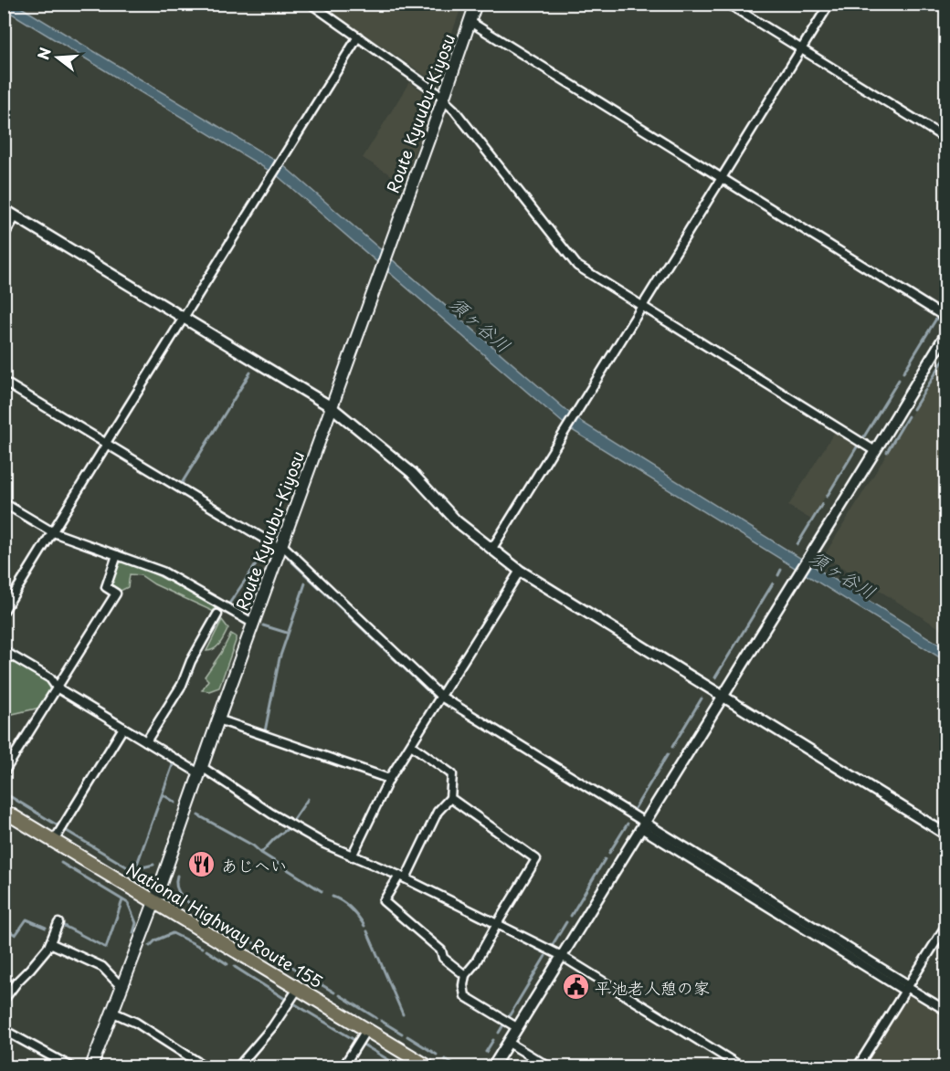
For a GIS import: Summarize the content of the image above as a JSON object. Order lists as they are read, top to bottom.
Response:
{
  "streets": {
    "highway": ["National Highway Route 155"],
    "main road": ["Route Kyuubu-Kiyosu"]
  },
  "crossings": [
    ["Route Kyuubu-Kiyosu", "National Highway Route 155"]
  ],
  "water": ["須ヶ谷川"],
  "places": {
    "restaurant": ["あじへい"],
    "public building": ["平池老人憩の家"]
  },
  "north": "left"
}
